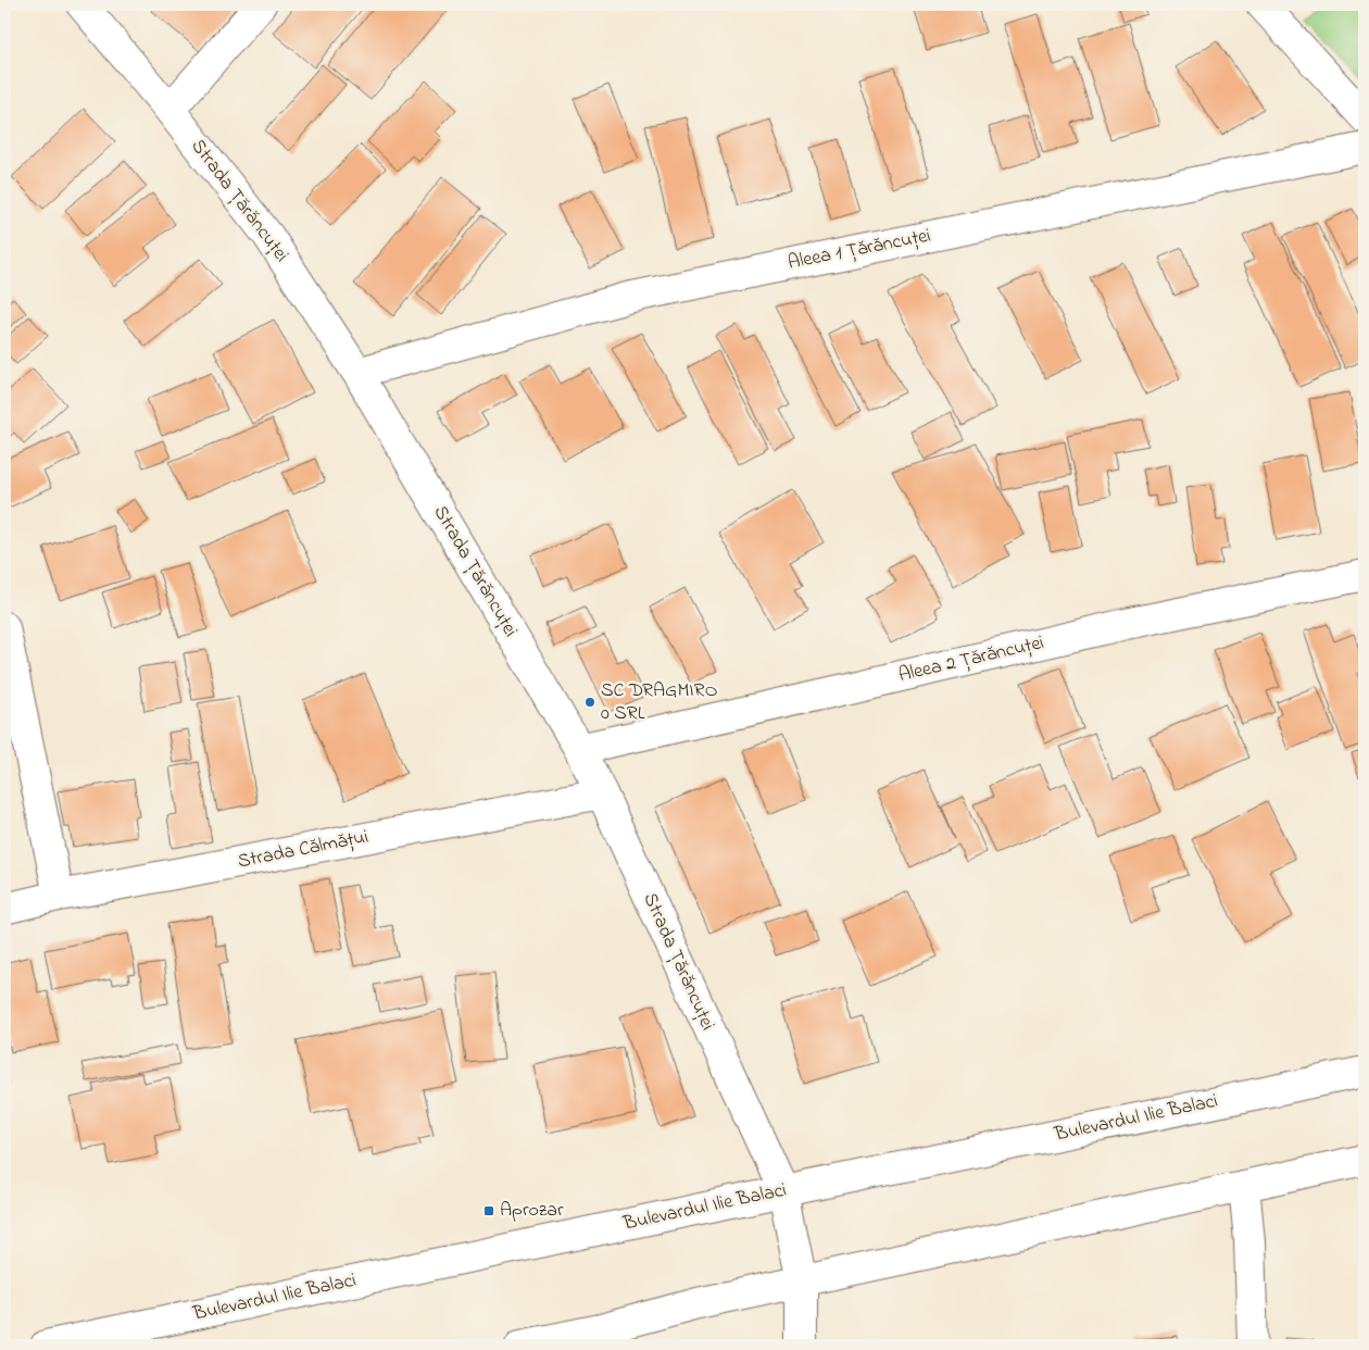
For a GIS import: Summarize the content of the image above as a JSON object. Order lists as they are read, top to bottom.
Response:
{
  "streets": {
    "street": [
      "Strada Țărăncuței",
      "Aleea 1 Țărăncuței",
      "Aleea 2 Țărăncuței",
      "Strada Călmățui",
      "Bulevardul Ilie Balaci"
    ]
  },
  "crossings": [
    ["Strada Țărăncuței", "Aleea 1 Țărăncuței"],
    ["Strada Țărăncuței", "Aleea 2 Țărăncuței"],
    ["Strada Țărăncuței", "Strada Călmățui"],
    ["Strada Țărăncuței", "Bulevardul Ilie Balaci"]
  ],
  "places": {
    "other": ["SC DRAGMIRO 0 SRL"],
    "transit": ["Aprozar"]
  }
}
